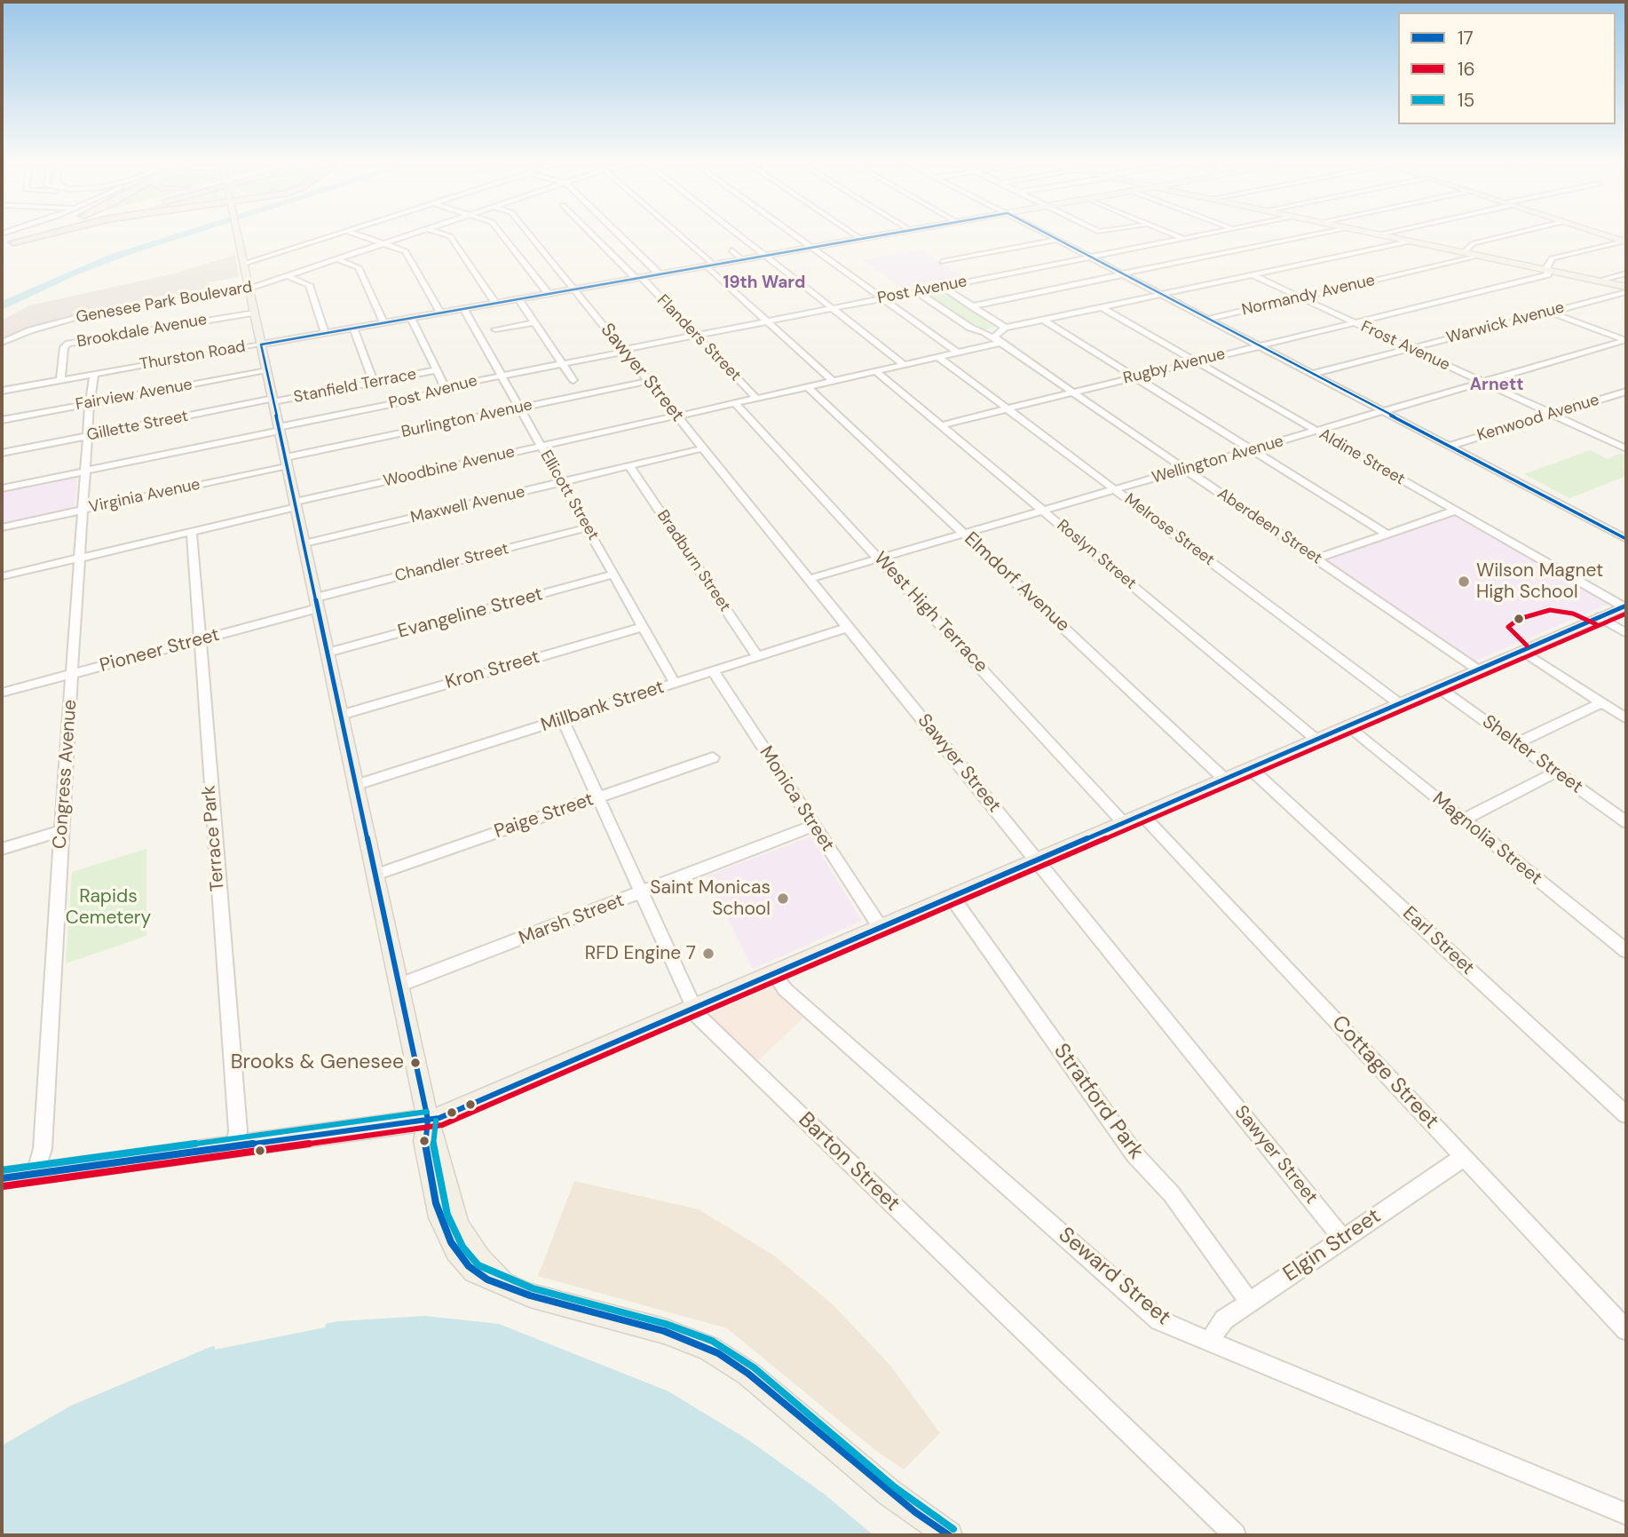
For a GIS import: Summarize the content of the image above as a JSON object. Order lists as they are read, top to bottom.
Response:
{
  "streets": {
    "main road": ["Thurston Road"],
    "street": [
      "Post Avenue",
      "Normandy Avenue",
      "Genesee Park Boulevard",
      "Warwick Avenue",
      "Brookdale Avenue",
      "Flanders Street",
      "Frost Avenue",
      "Rugby Avenue",
      "Sawyer Street",
      "Stanfield Terrace",
      "Fairview Avenue",
      "Kenwood Avenue",
      "Burlington Avenue",
      "Gillette Street",
      "Aldine Street",
      "Wellington Avenue",
      "Woodbine Avenue",
      "Ellicott Street",
      "Virginia Avenue",
      "Maxwell Avenue",
      "Aberdeen Street",
      "Melrose Street",
      "Roslyn Street",
      "Bradburn Street",
      "Chandler Street",
      "Elmdorf Avenue",
      "West High Terrace",
      "Evangeline Street",
      "Pioneer Street",
      "Kron Street",
      "Millbank Street",
      "Shelter Street",
      "Congress Avenue",
      "Monica Street",
      "Paige Street",
      "Terrace Park",
      "Magnolia Street",
      "Marsh Street",
      "Earl Street",
      "Cottage Street",
      "Stratford Park",
      "Barton Street",
      "Elgin Street",
      "Seward Street"
    ]
  },
  "crossings": [
    ["Post Avenue", "Flanders Street"],
    ["Post Avenue", "Sawyer Street"],
    ["Post Avenue", "Ellicott Street"],
    ["Post Avenue", "Aberdeen Street"],
    ["Post Avenue", "Congress Avenue"],
    ["Normandy Avenue", "Frost Avenue"],
    ["Warwick Avenue", "Frost Avenue"],
    ["Brookdale Avenue", "Thurston Road"],
    ["Flanders Street", "Thurston Road"],
    ["Flanders Street", "Woodbine Avenue"],
    ["Frost Avenue", "Rugby Avenue"],
    ["Frost Avenue", "Kenwood Avenue"],
    ["Frost Avenue", "Wellington Avenue"],
    ["Thurston Road", "Sawyer Street"],
    ["Thurston Road", "Ellicott Street"],
    ["Thurston Road", "Congress Avenue"],
    ["Rugby Avenue", "Aldine Street"],
    ["Rugby Avenue", "Aberdeen Street"],
    ["Rugby Avenue", "Melrose Street"],
    ["Rugby Avenue", "Roslyn Street"],
    ["Sawyer Street", "Burlington Avenue"],
    ["Sawyer Street", "Wellington Avenue"],
    ["Sawyer Street", "Woodbine Avenue"],
    ["Sawyer Street", "Maxwell Avenue"],
    ["Sawyer Street", "Millbank Street"],
    ["Sawyer Street", "Elgin Street"],
    ["Stanfield Terrace", "Gillette Street"],
    ["Fairview Avenue", "Congress Avenue"],
    ["Burlington Avenue", "Ellicott Street"],
    ["Burlington Avenue", "Virginia Avenue"],
    ["Gillette Street", "Congress Avenue"],
    ["Aldine Street", "Wellington Avenue"],
    ["Wellington Avenue", "Aberdeen Street"],
    ["Wellington Avenue", "Melrose Street"],
    ["Wellington Avenue", "Roslyn Street"],
    ["Wellington Avenue", "Elmdorf Avenue"],
    ["Wellington Avenue", "West High Terrace"],
    ["Woodbine Avenue", "Ellicott Street"],
    ["Woodbine Avenue", "Aberdeen Street"],
    ["Woodbine Avenue", "Melrose Street"],
    ["Woodbine Avenue", "Roslyn Street"],
    ["Woodbine Avenue", "Elmdorf Avenue"],
    ["Woodbine Avenue", "West High Terrace"],
    ["Woodbine Avenue", "Congress Avenue"],
    ["Woodbine Avenue", "Terrace Park"],
    ["Ellicott Street", "Maxwell Avenue"],
    ["Ellicott Street", "Chandler Street"],
    ["Ellicott Street", "Evangeline Street"],
    ["Ellicott Street", "Kron Street"],
    ["Ellicott Street", "Millbank Street"],
    ["Virginia Avenue", "Congress Avenue"],
    ["Maxwell Avenue", "Bradburn Street"],
    ["Bradburn Street", "Millbank Street"],
    ["Chandler Street", "Pioneer Street"],
    ["Pioneer Street", "Congress Avenue"],
    ["Pioneer Street", "Terrace Park"],
    ["Millbank Street", "Monica Street"],
    ["Millbank Street", "Barton Street"],
    ["Monica Street", "Marsh Street"],
    ["Paige Street", "Barton Street"],
    ["Marsh Street", "Barton Street"],
    ["Cottage Street", "Elgin Street"],
    ["Stratford Park", "Elgin Street"],
    ["Elgin Street", "Seward Street"]
  ],
  "districts": ["19th Ward", "Arnett"],
  "parks": ["Rapids Cemetery"],
  "places": [
    "Wilson Magnet High School",
    "Saint Monicas School",
    "RFD Engine 7",
    "Brooks & Genesee"
  ],
  "lines": ["transit line 17", "transit line 16", "transit line 15"],
  "legend": ["17", "16", "15"]
}
